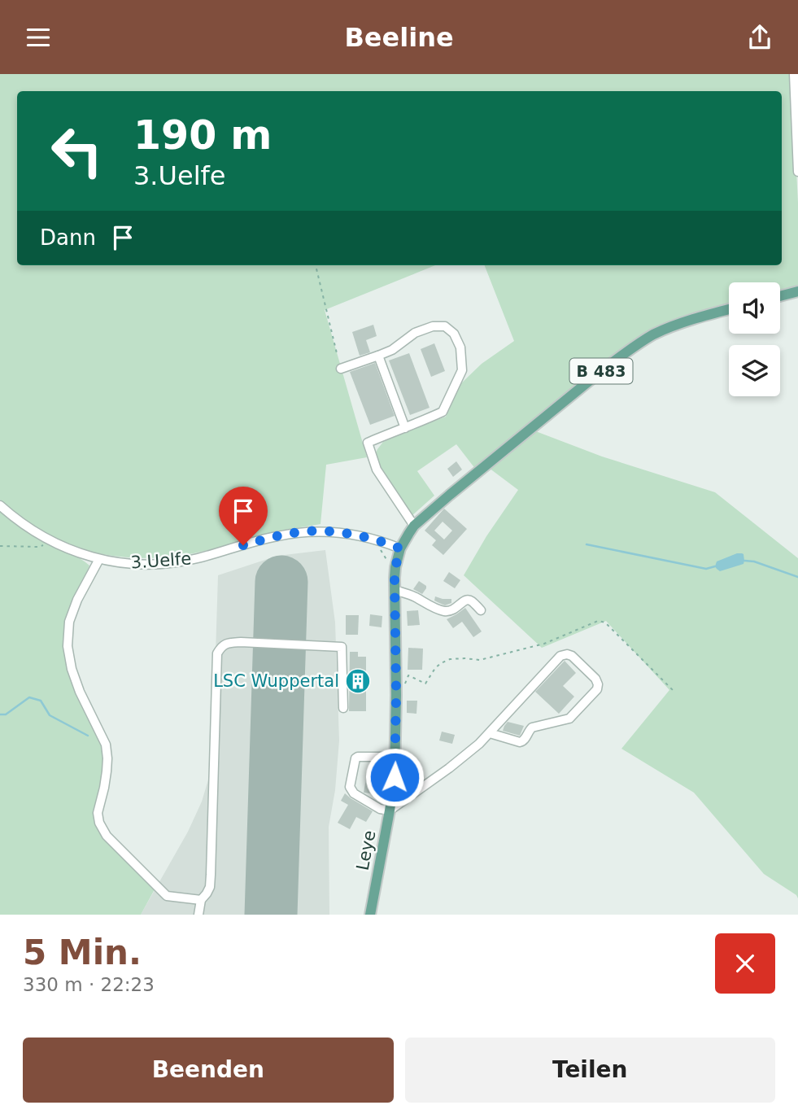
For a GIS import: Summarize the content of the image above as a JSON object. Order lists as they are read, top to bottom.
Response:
{
  "streets": {
    "main road": ["B 483", "Leye"],
    "street": ["3.Uelfe"]
  },
  "crossings": [
    ["B 483", "3.Uelfe"],
    ["B 483", "Leye"]
  ],
  "places": {
    "building": ["LSC Wuppertal"]
  },
  "page": {
    "header": "Beeline",
    "turn": ["190 m", "3.Uelfe"],
    "then": "Dann",
    "heading": ["5 Min.", "330 m · 22:23"],
    "buttons": ["Beenden", "Teilen"]
  }
}
